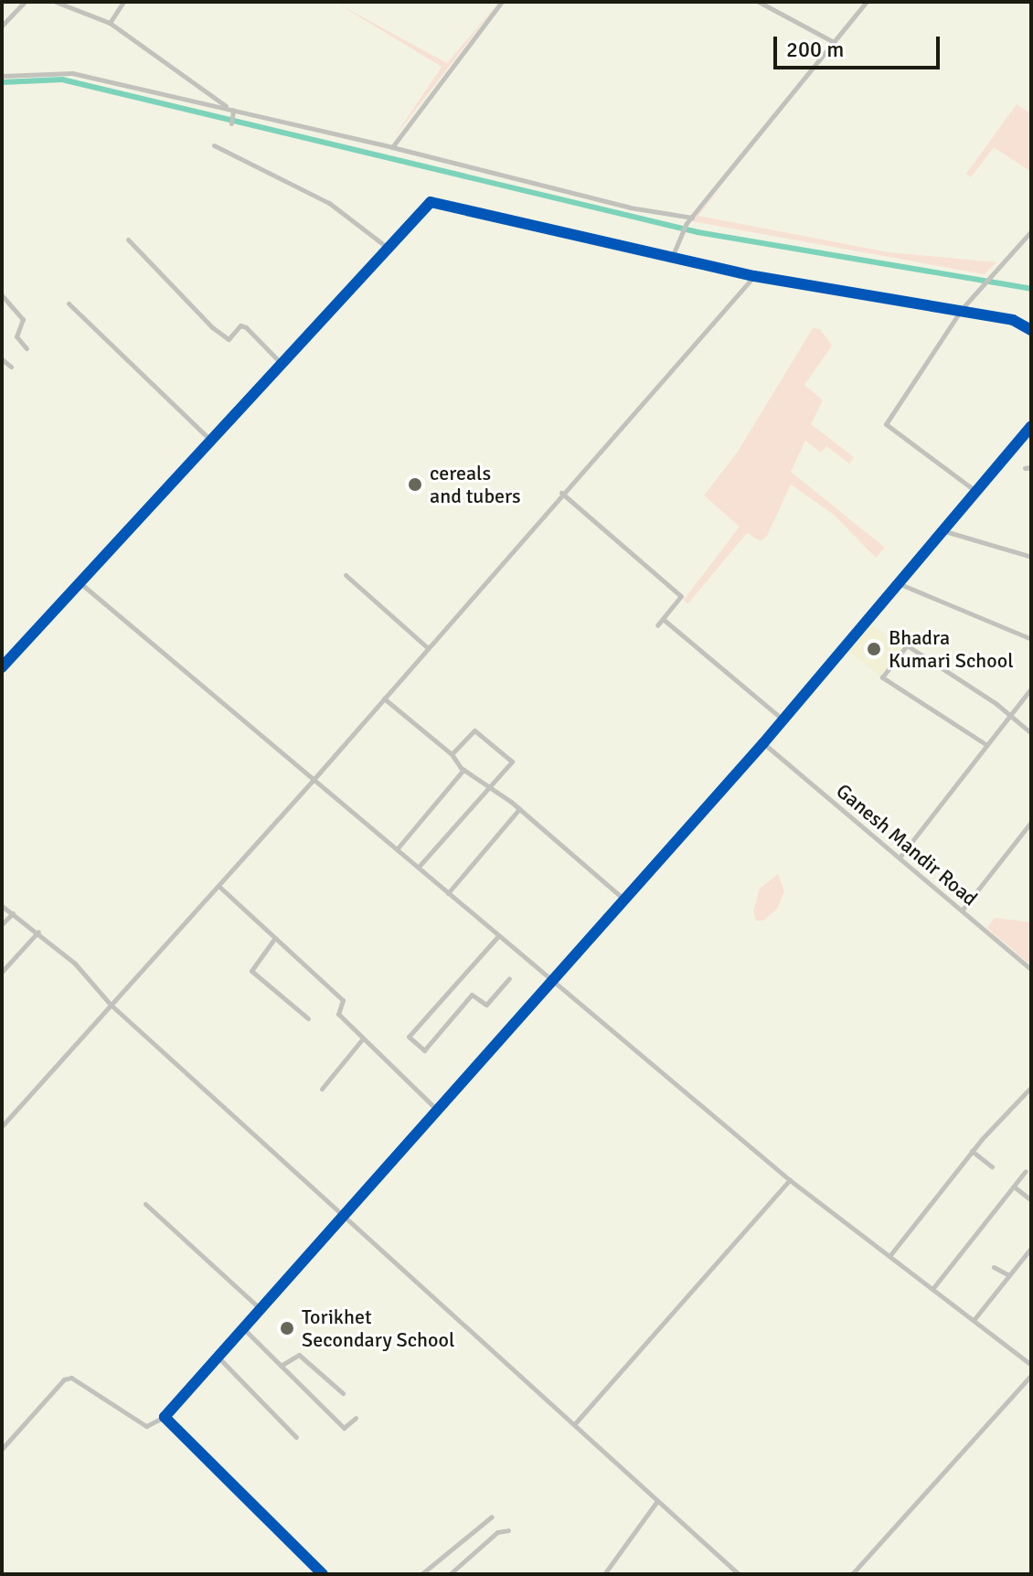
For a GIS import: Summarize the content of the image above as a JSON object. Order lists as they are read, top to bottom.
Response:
{
  "streets": {
    "street": ["Ganesh Mandir Road"]
  },
  "places": ["cereals and tubers", "Bhadra Kumari School", "Torikhet Secondary School"],
  "scale_bar": "200 m"
}
